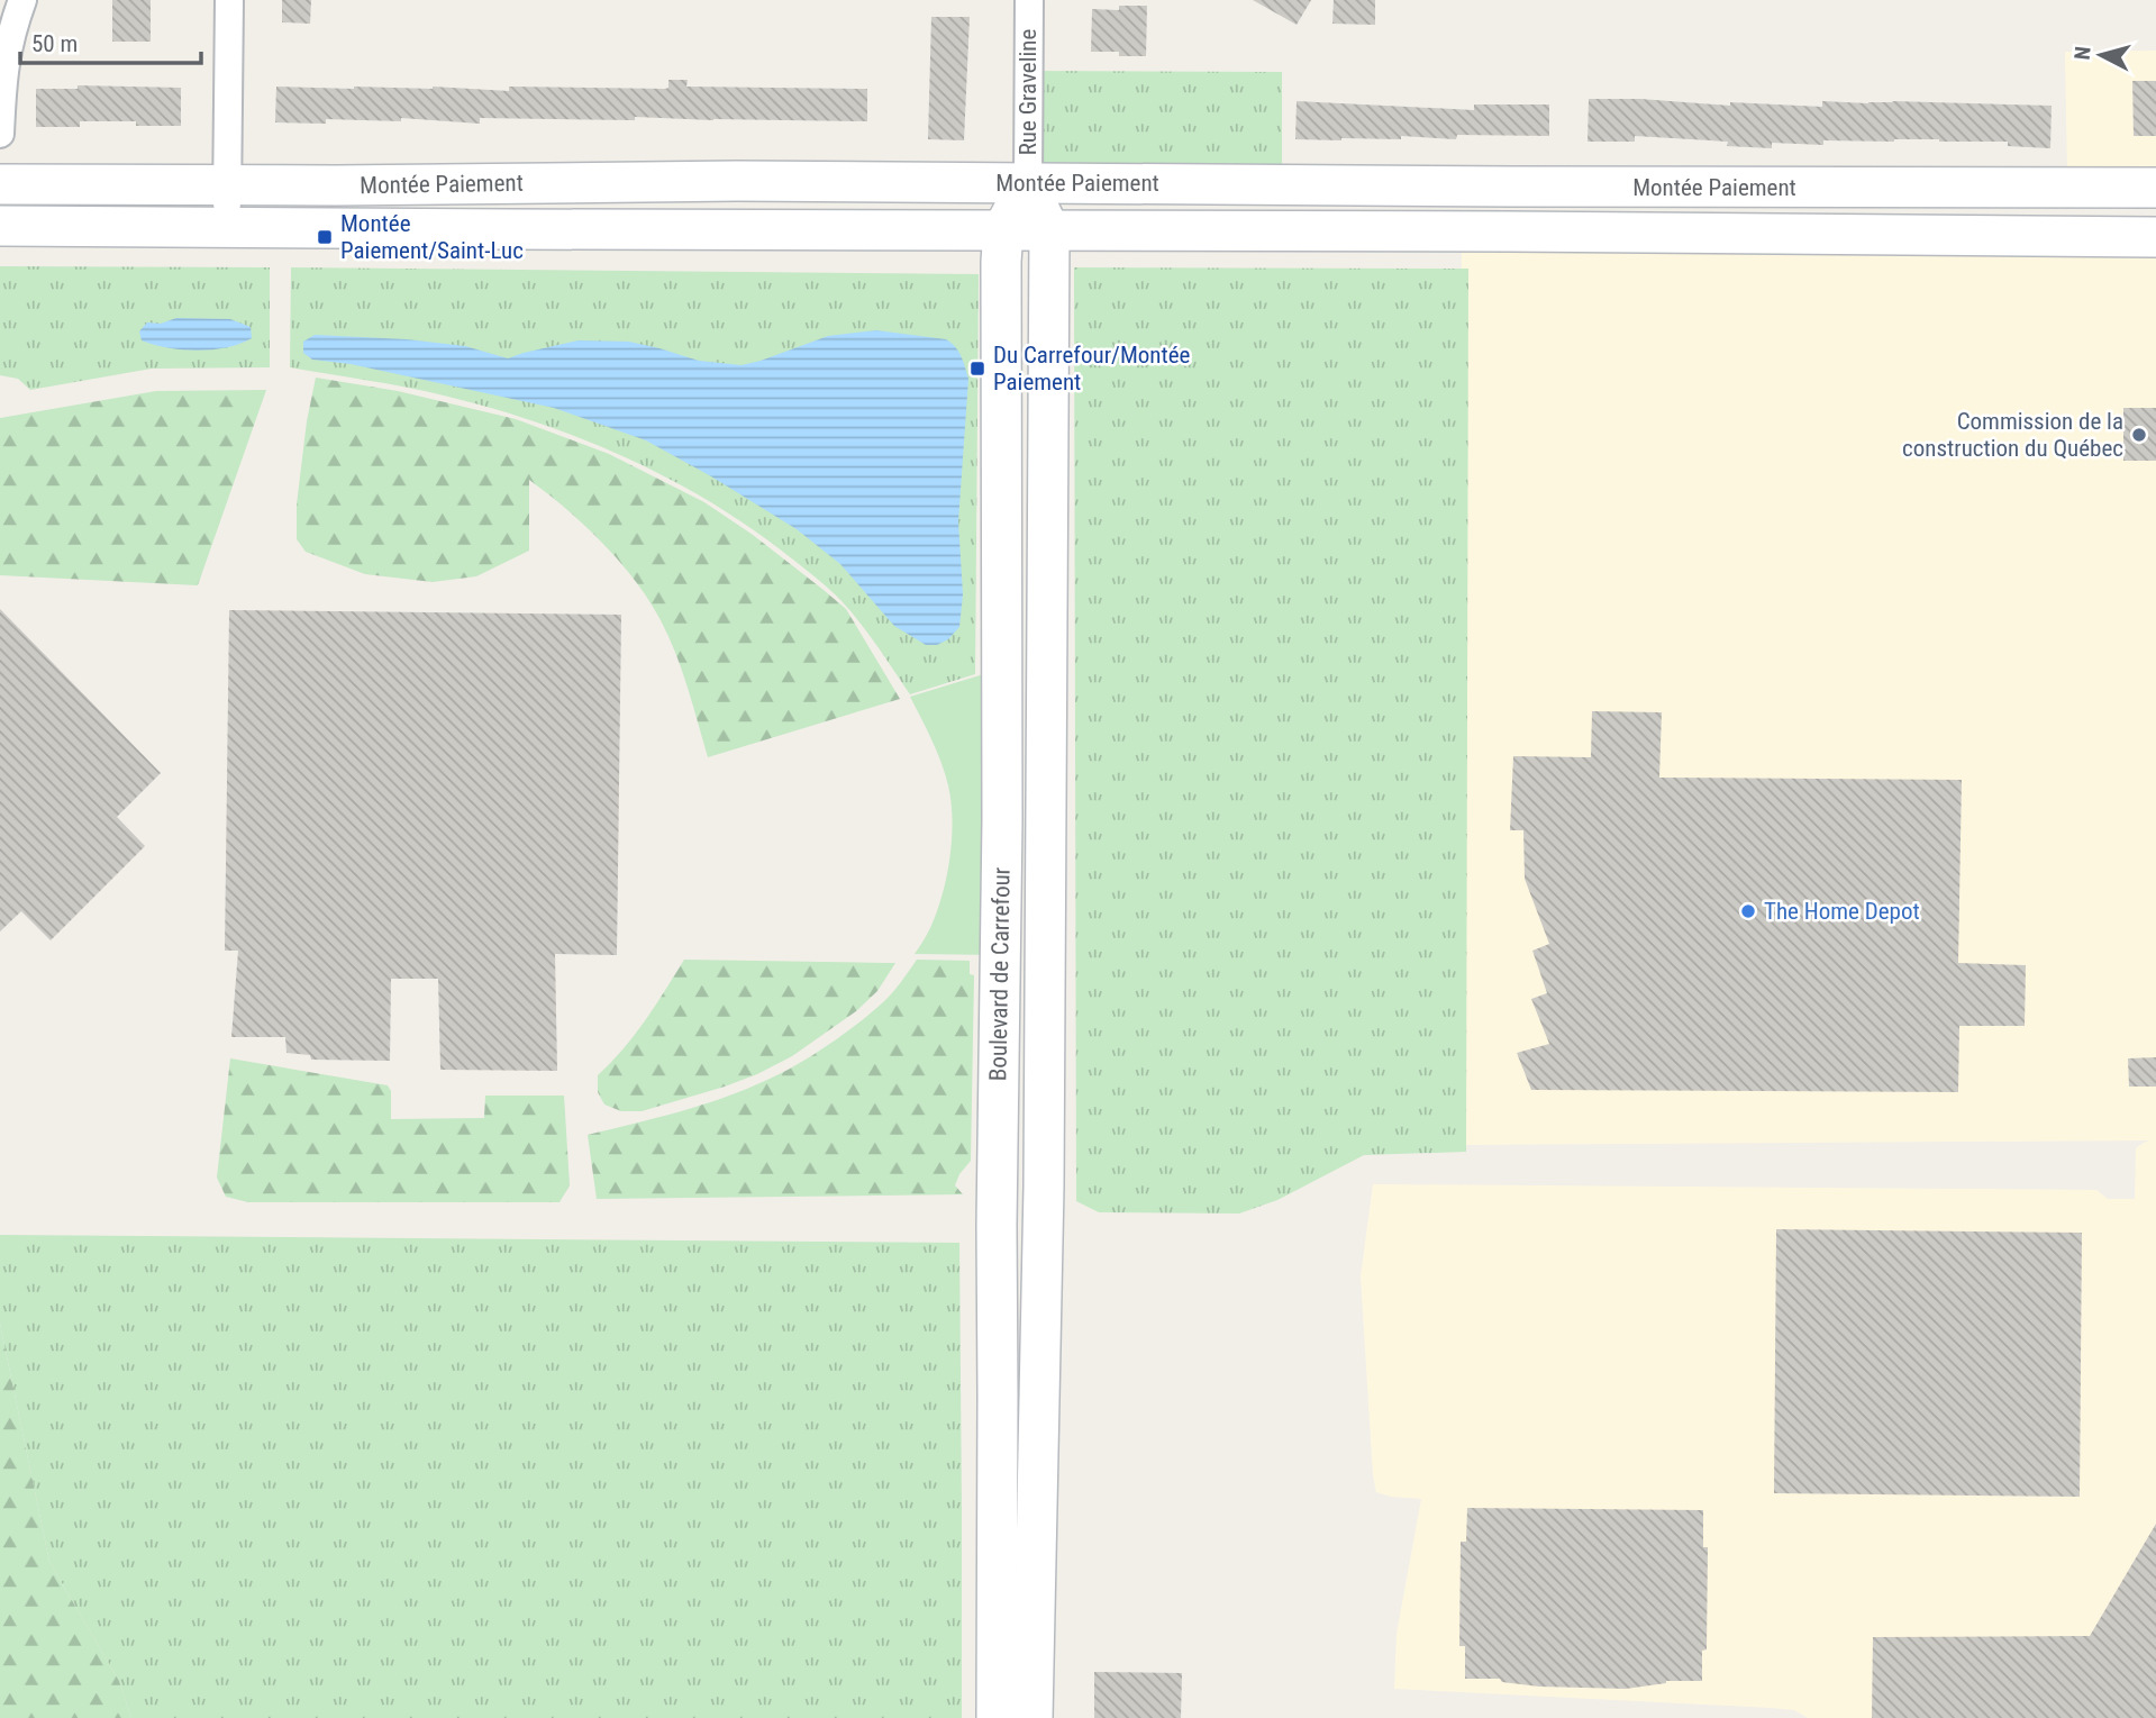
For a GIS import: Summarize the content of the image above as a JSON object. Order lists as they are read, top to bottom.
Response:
{
  "streets": {
    "main road": ["Montée Paiement", "Boulevard de Carrefour"],
    "street": ["Rue Graveline"]
  },
  "crossings": [
    ["Rue Graveline", "Montée Paiement"],
    ["Montée Paiement", "Boulevard de Carrefour"]
  ],
  "places": {
    "transit": ["Montée Paiement/Saint-Luc", "Du Carrefour/Montée Paiement"],
    "other": ["Commission de la construction du Québec", "The Home Depot"]
  },
  "scale_bar": "50 m",
  "north": "left"
}
